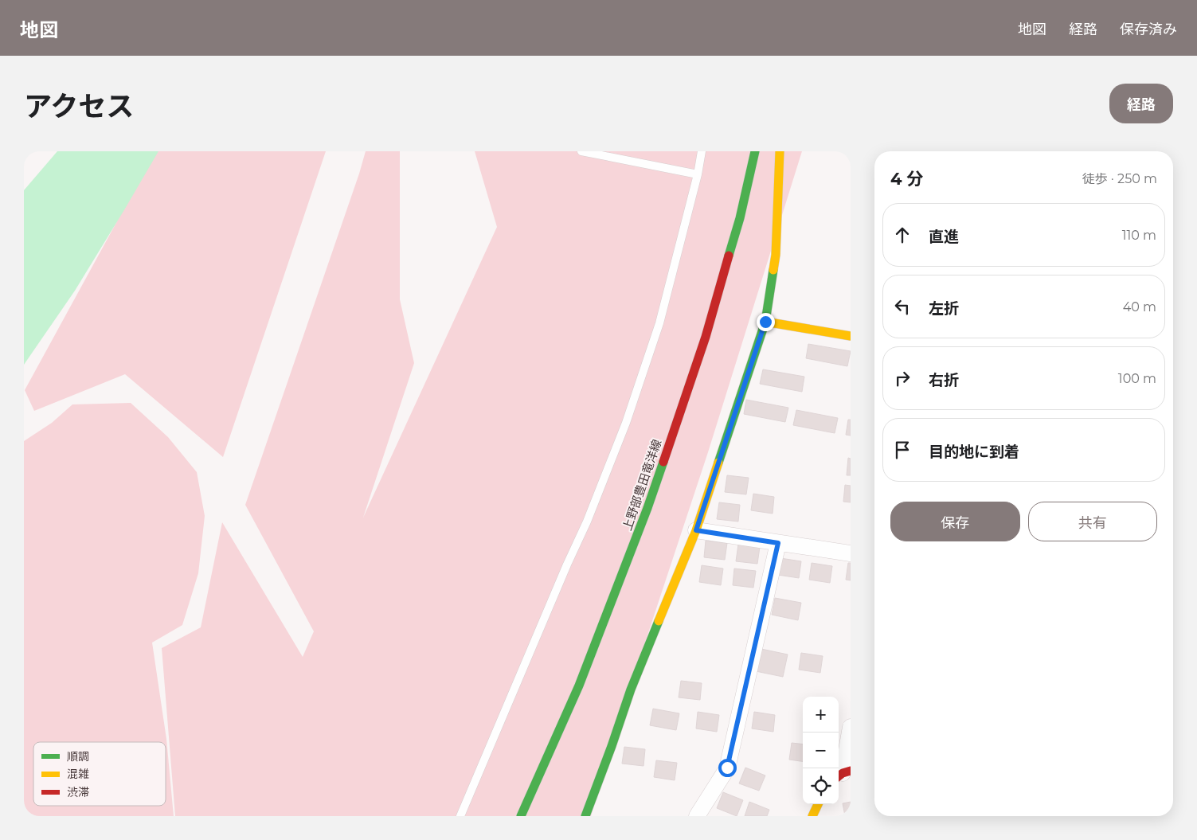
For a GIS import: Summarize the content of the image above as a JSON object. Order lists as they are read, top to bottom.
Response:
{
  "streets": {
    "street": ["上野部豊田竜洋線"]
  },
  "legend": ["順調", "混雑", "渋滞"],
  "page": {
    "header": "地図",
    "nav": ["地図", "経路", "保存済み"],
    "title": "アクセス",
    "buttons": [
      "経路",
      ["保存", "共有"]
    ],
    "heading": ["4 分", "徒歩 · 250 m"],
    "list": [
      ["直進", "110 m"],
      ["左折", "40 m"],
      ["右折", "100 m"],
      "目的地に到着"
    ],
    "map_buttons": ["+", "−"]
  }
}
